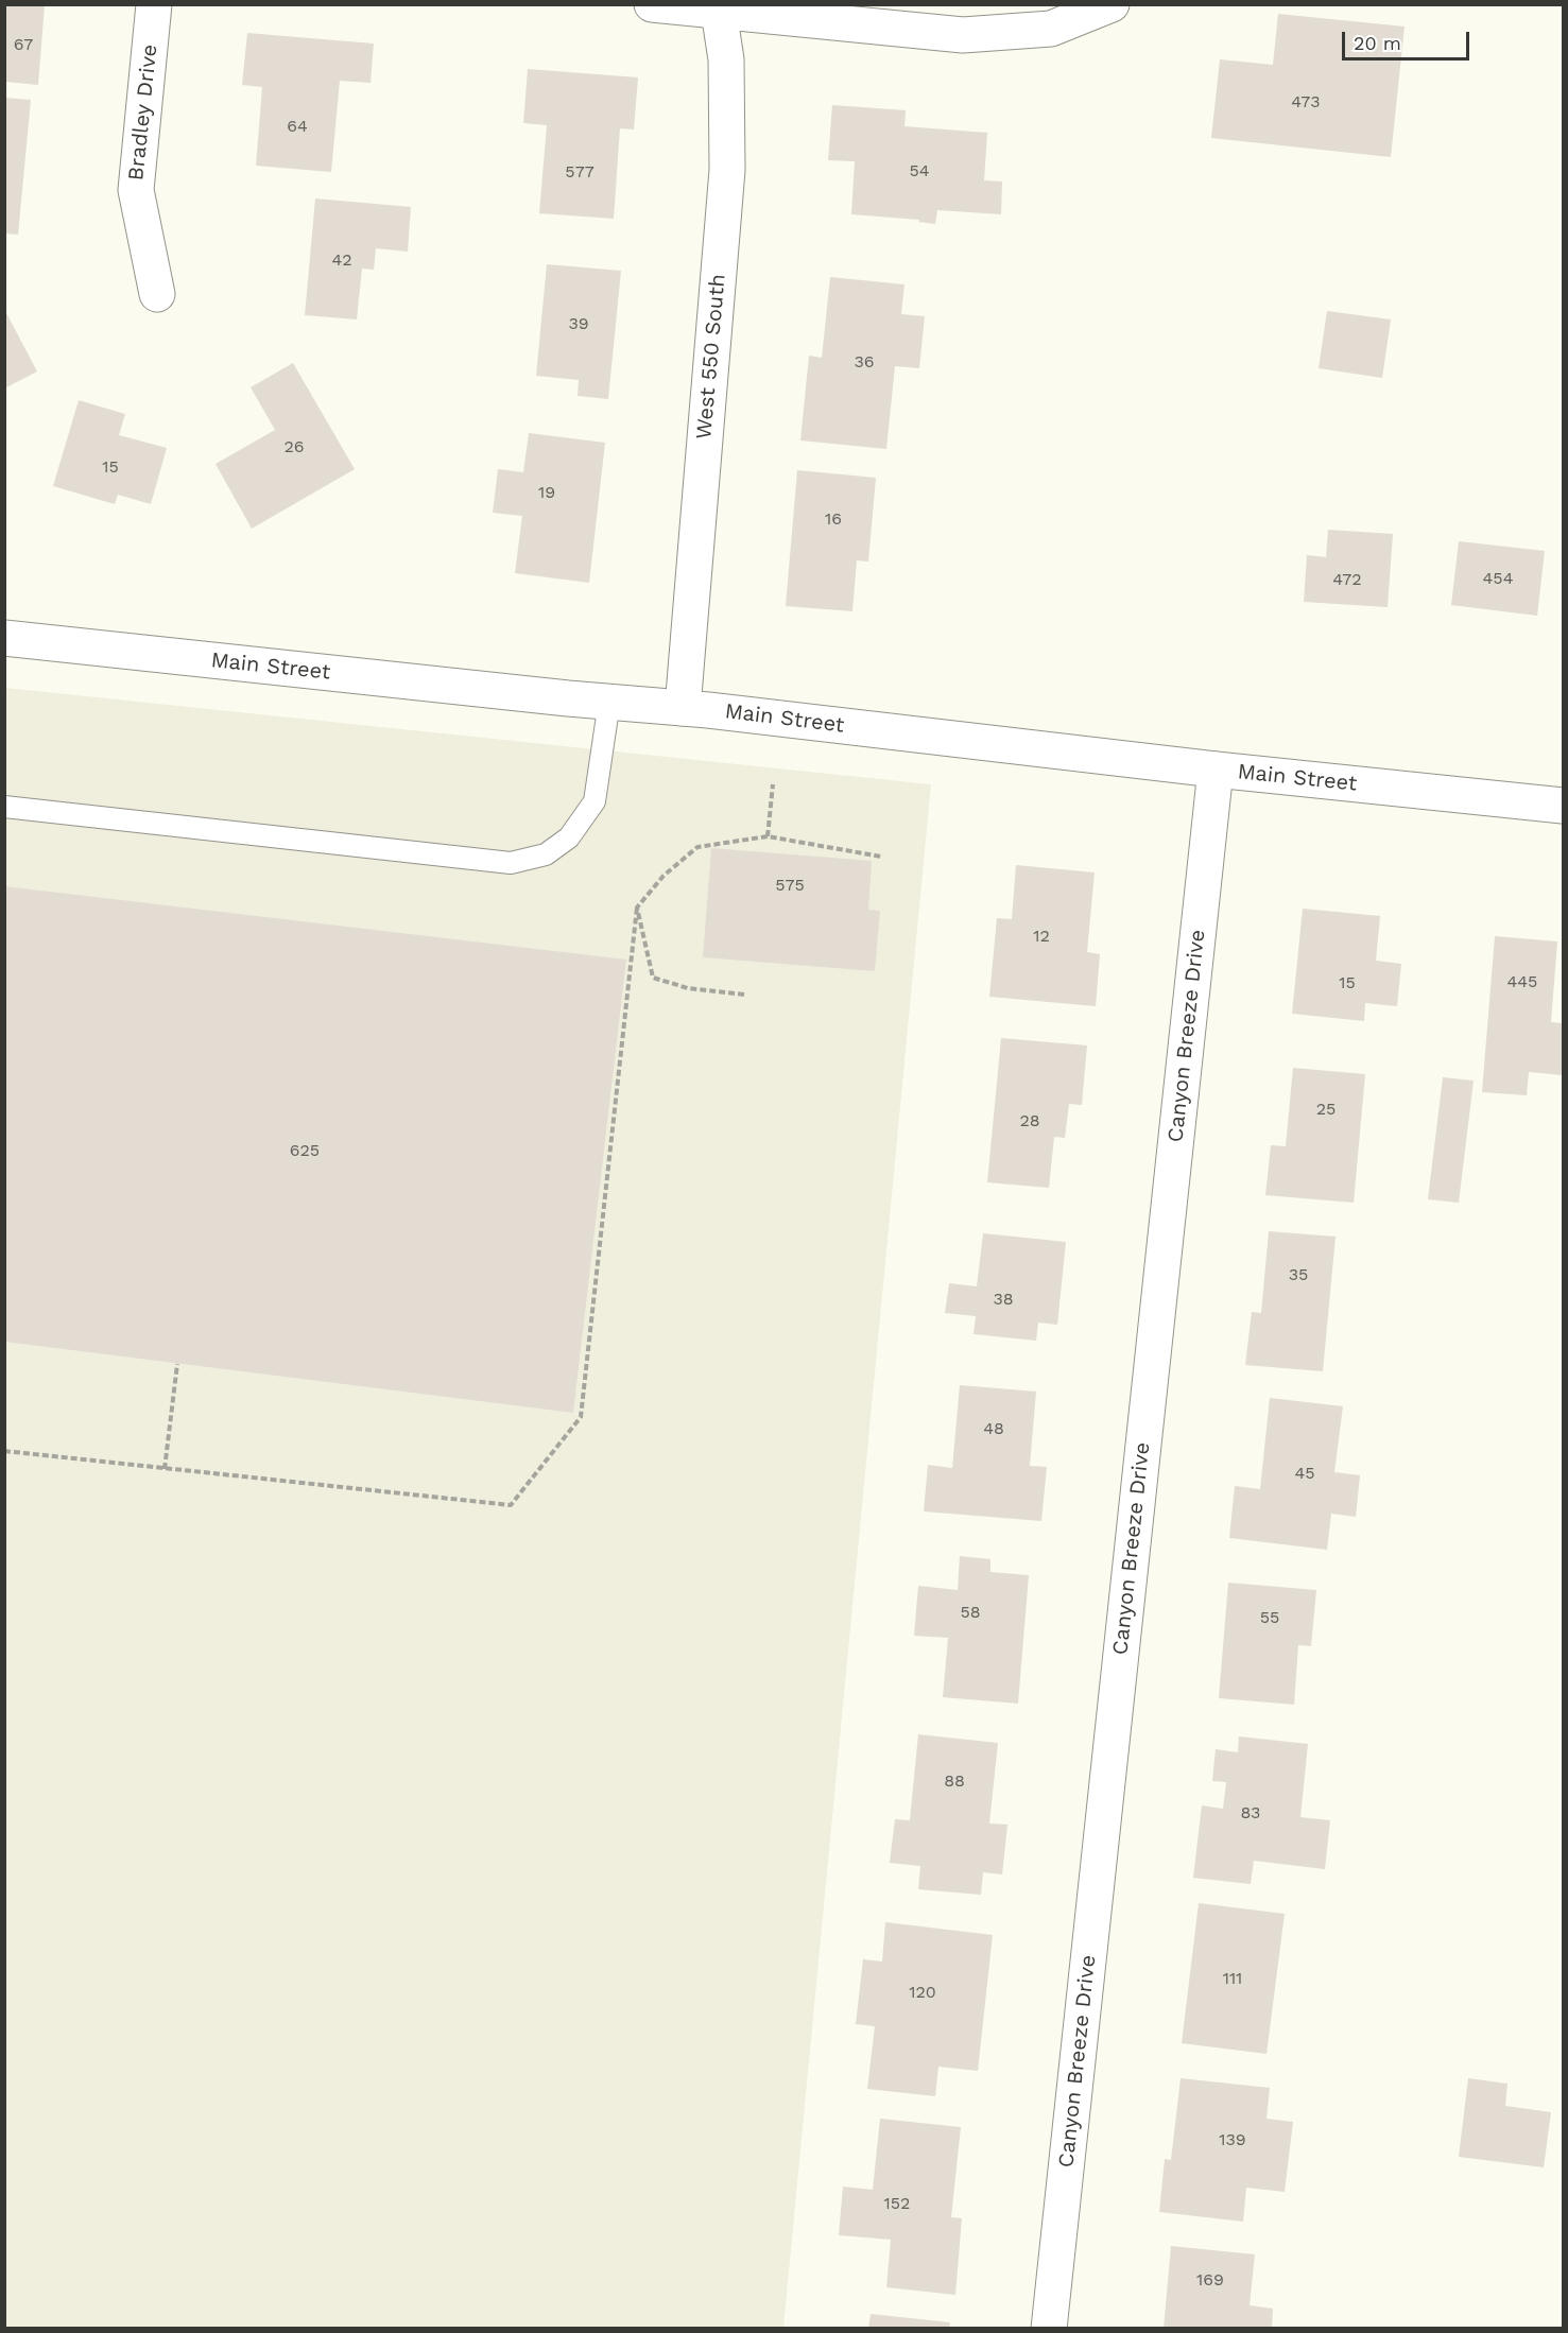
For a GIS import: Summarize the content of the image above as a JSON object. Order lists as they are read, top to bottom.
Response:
{
  "streets": {
    "street": [
      "Bradley Drive",
      "West 550 South",
      "Main Street",
      "Canyon Breeze Drive"
    ]
  },
  "crossings": [
    ["West 550 South", "Main Street"],
    ["Main Street", "Canyon Breeze Drive"]
  ],
  "house_numbers": [
    "67",
    "473",
    "64",
    "54",
    "577",
    "42",
    "39",
    "36",
    "26",
    "15",
    "19",
    "16",
    "454",
    "472",
    "575",
    "12",
    "445",
    "15",
    "25",
    "28",
    "625",
    "35",
    "38",
    "48",
    "45",
    "58",
    "55",
    "88",
    "83",
    "111",
    "120",
    "139",
    "152",
    "169"
  ],
  "scale_bar": "20 m"
}
